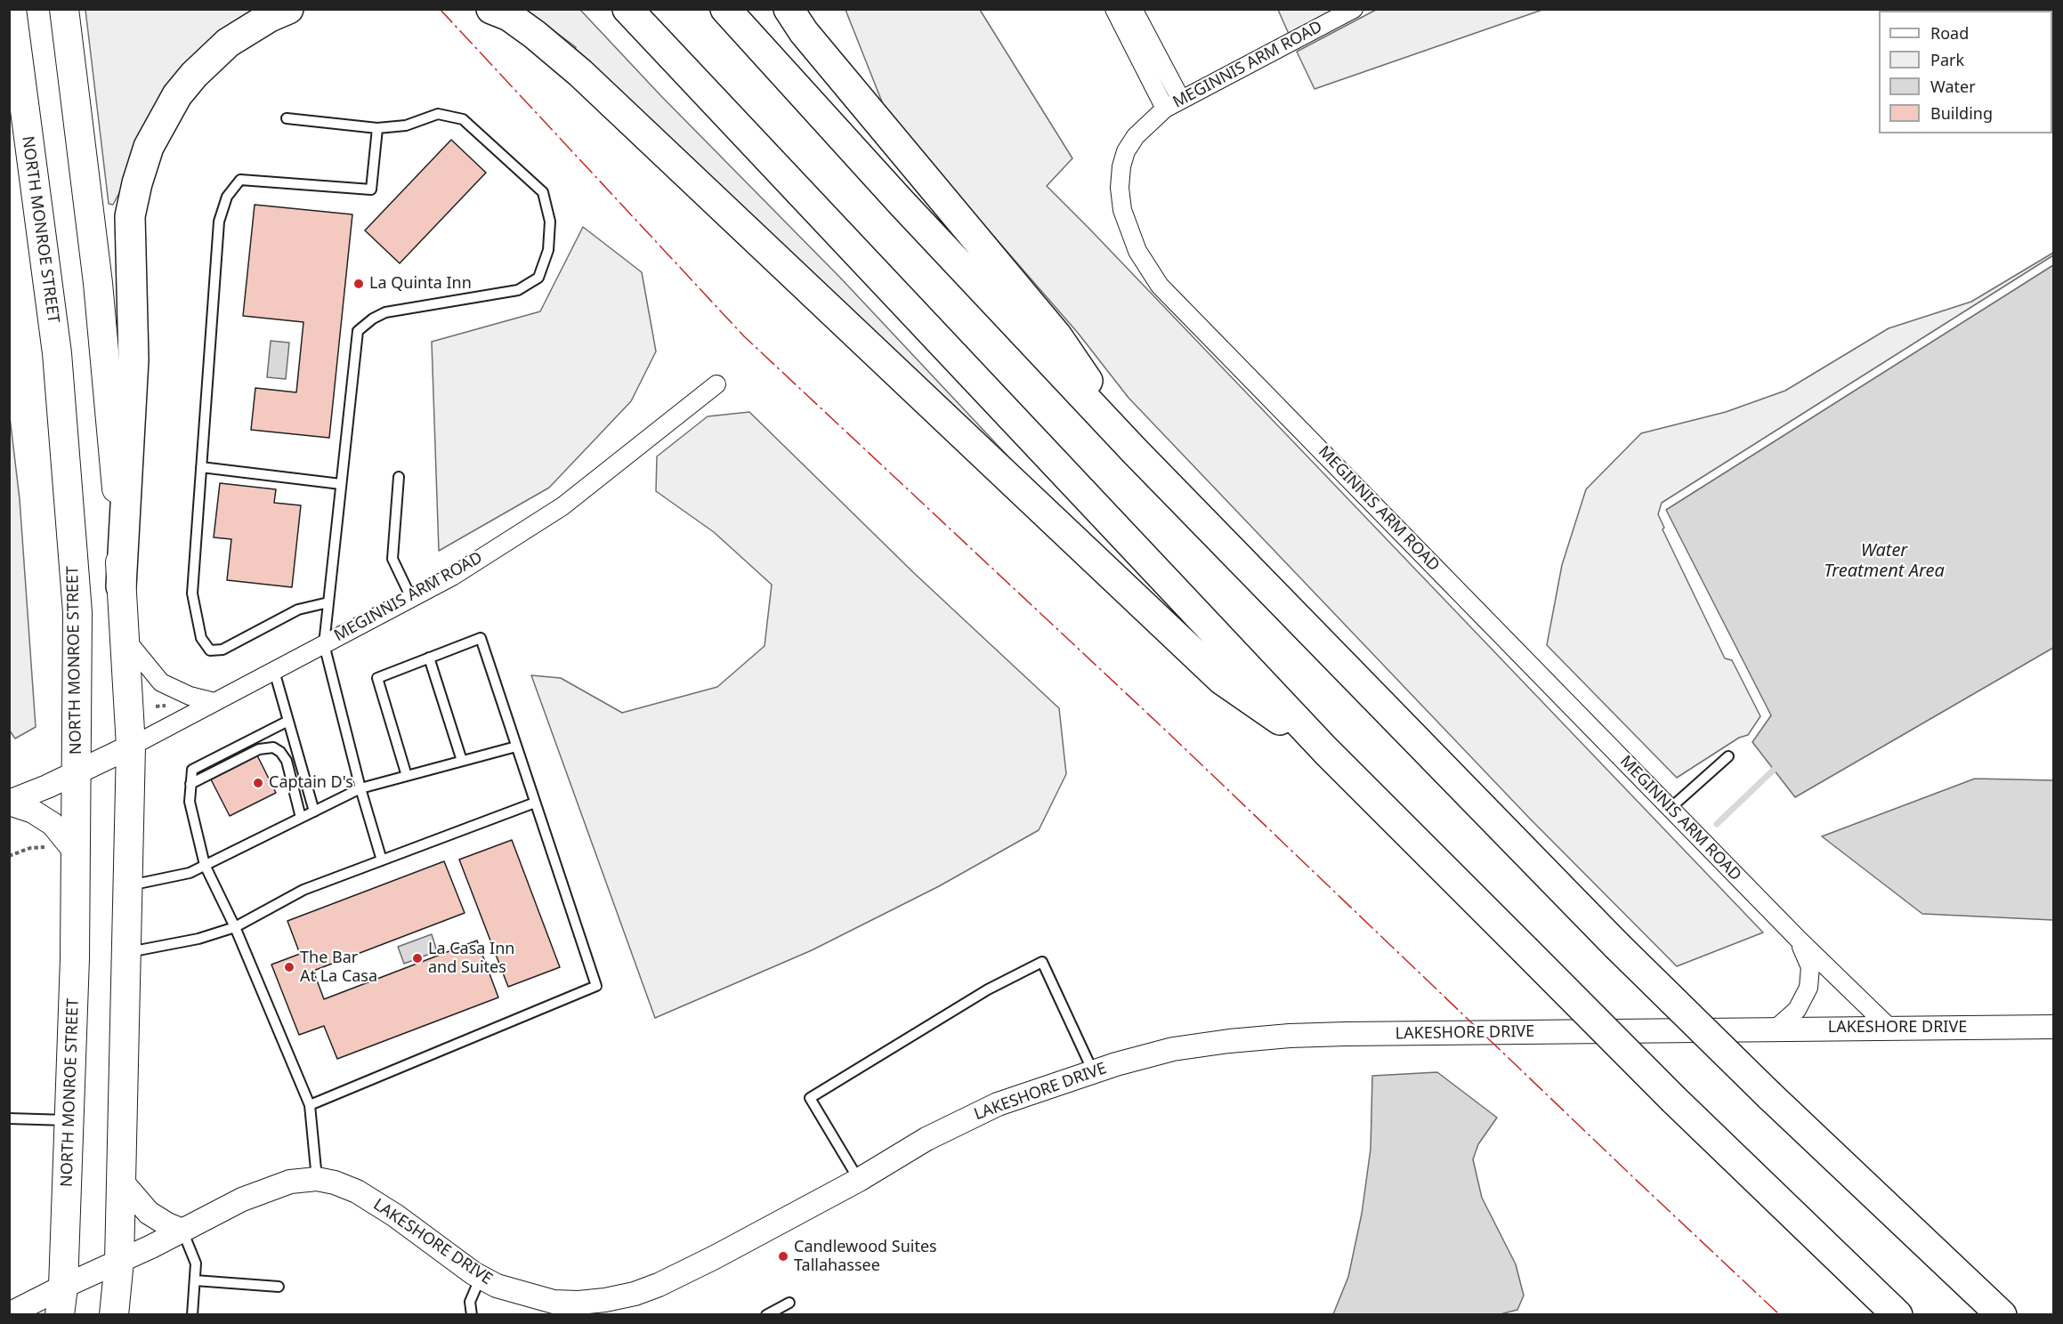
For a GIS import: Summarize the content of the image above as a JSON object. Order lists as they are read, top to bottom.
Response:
{
  "streets": {
    "main road": ["NORTH MONROE STREET"],
    "street": ["MEGINNIS ARM ROAD", "LAKESHORE DRIVE"]
  },
  "crossings": [
    ["MEGINNIS ARM ROAD", "NORTH MONROE STREET"],
    ["MEGINNIS ARM ROAD", "LAKESHORE DRIVE"],
    ["NORTH MONROE STREET", "LAKESHORE DRIVE"]
  ],
  "water": ["Water Treatment Area"],
  "places": [
    "La Quinta Inn",
    "Captain D's",
    "La Casa Inn and Suites",
    "The Bar At La Casa",
    "Candlewood Suites Tallahassee"
  ],
  "legend": [
    "Road",
    "Park",
    "Water",
    "Building"
  ]
}
